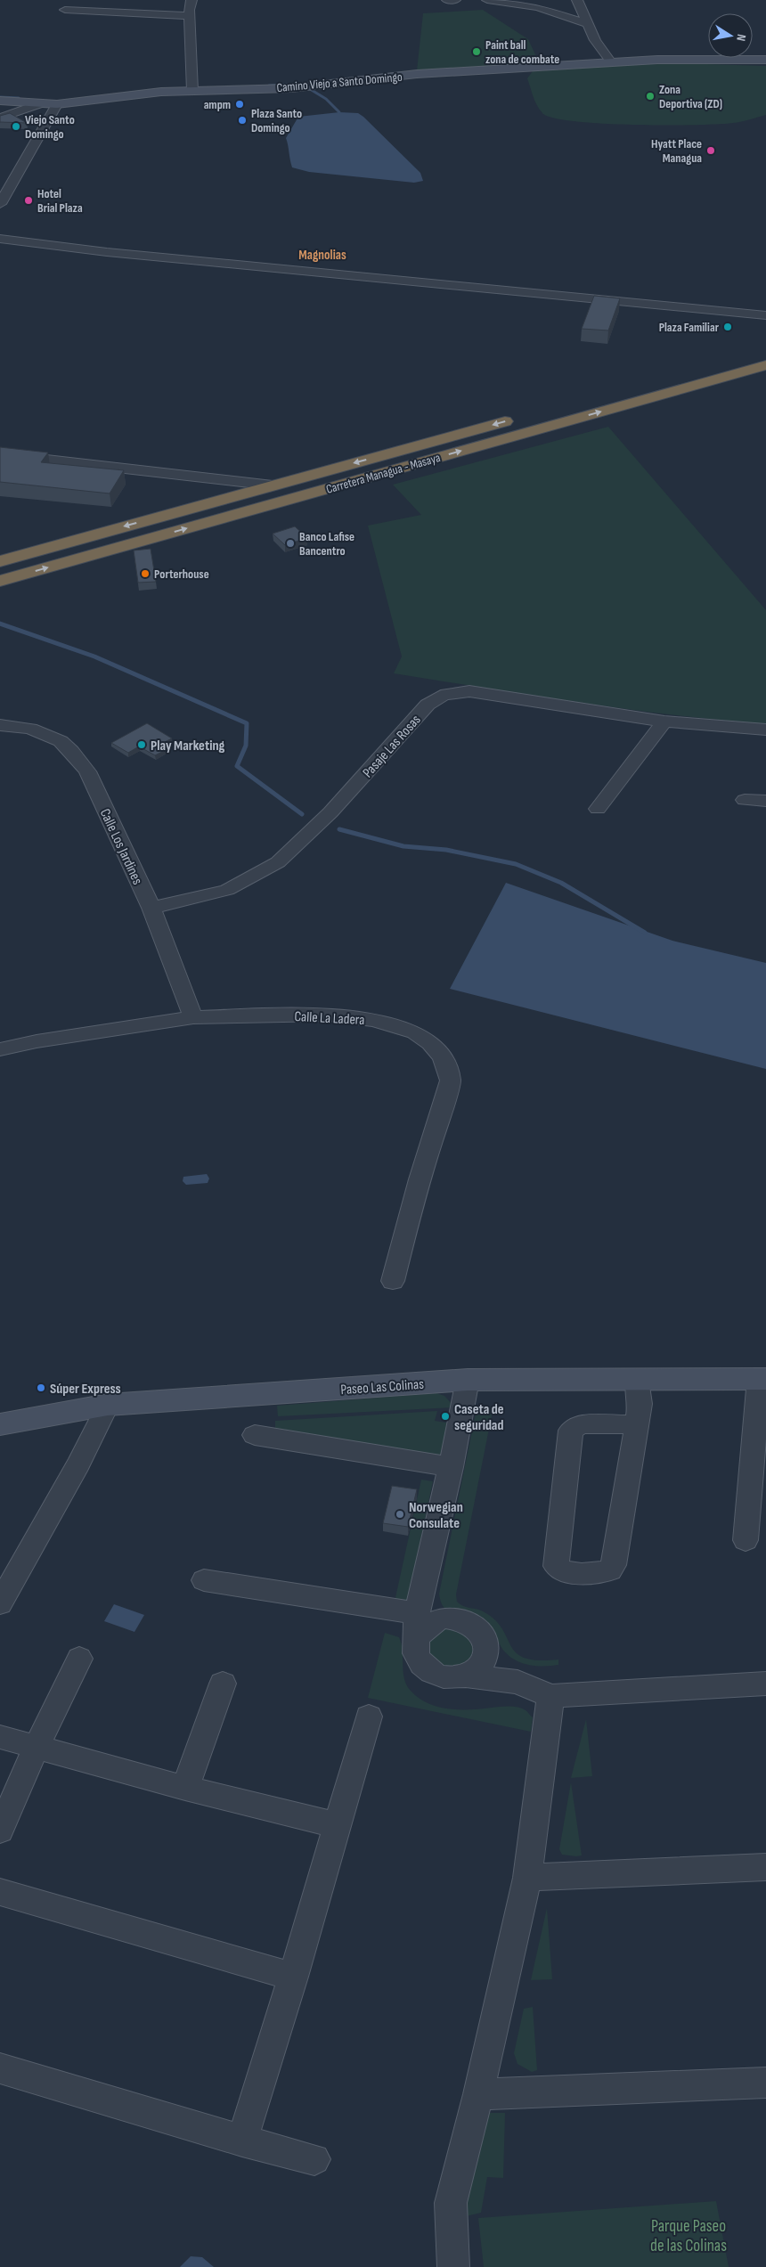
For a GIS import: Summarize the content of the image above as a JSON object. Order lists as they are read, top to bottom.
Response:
{
  "streets": {
    "highway": ["Carretera Managua - Masaya"],
    "street": [
      "Camino Viejo a Santo Domingo",
      "Pasaje Las Rosas",
      "Calle Los Jardines",
      "Calle La Ladera",
      "Paseo Las Colinas"
    ]
  },
  "crossings": [
    ["Pasaje Las Rosas", "Calle Los Jardines"],
    ["Calle Los Jardines", "Calle La Ladera"]
  ],
  "districts": ["Magnolias"],
  "parks": ["Parque Paseo de las Colinas"],
  "places": [
    "Paint ball zona de combate",
    "Zona Deportiva (ZD)",
    "ampm",
    "Plaza Santo Domingo",
    "Viejo Santo Domingo",
    "Hyatt Place Managua",
    "Hotel Brial Plaza",
    "Plaza Familiar",
    "Banco Lafise Bancentro",
    "Porterhouse",
    "Play Marketing",
    "Súper Express",
    "Caseta de seguridad",
    "Norwegian Consulate"
  ],
  "north": "right"
}
